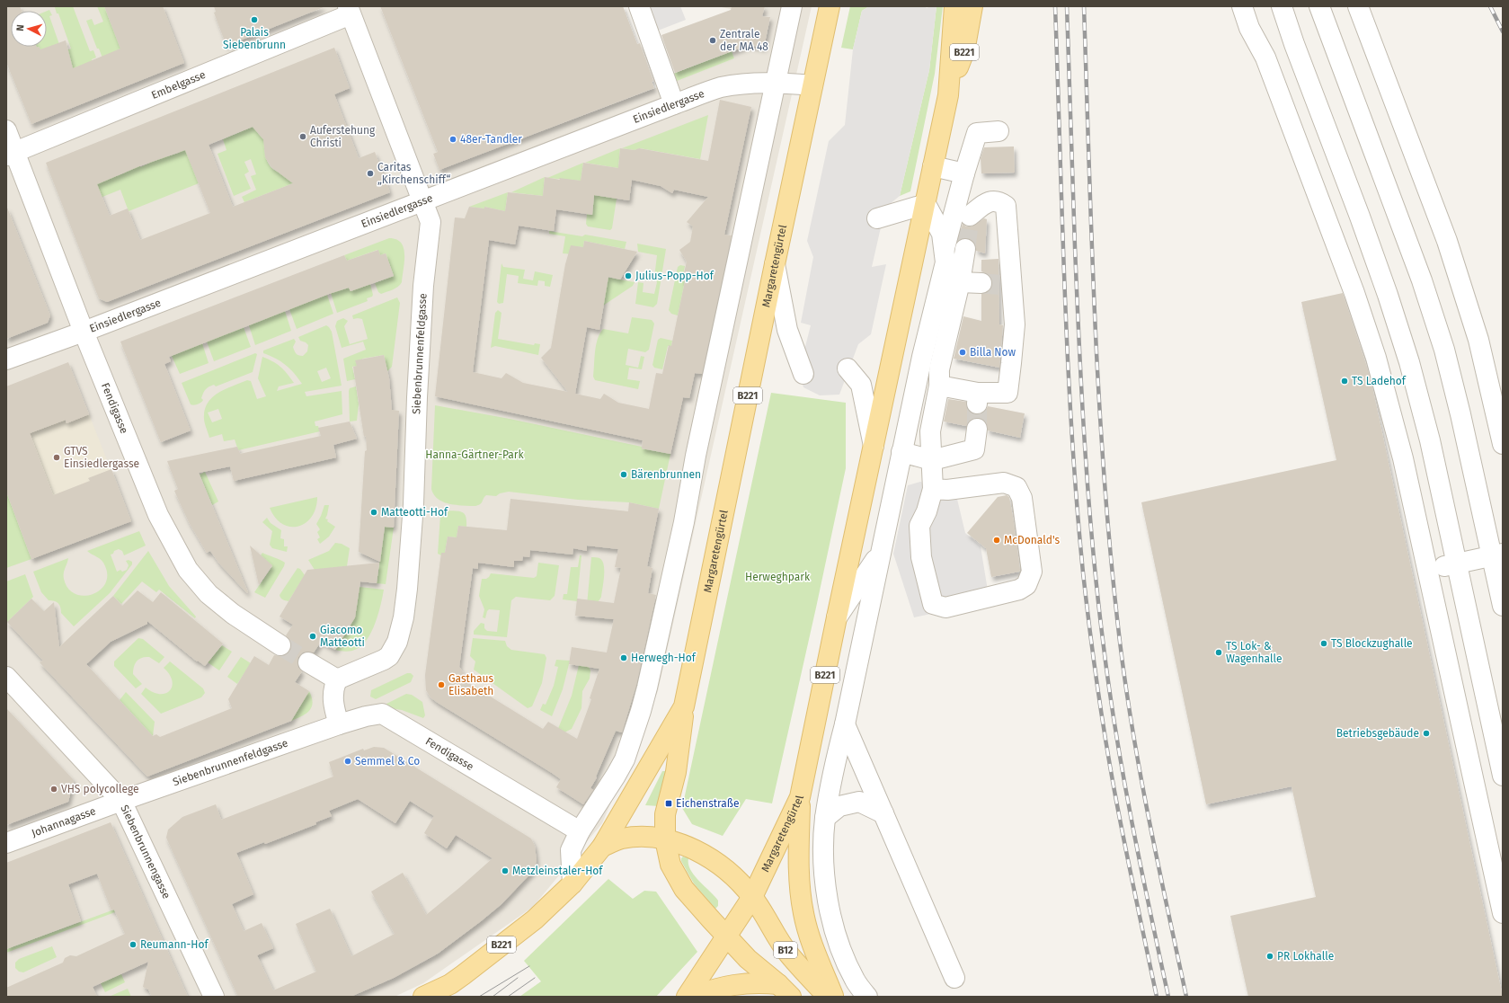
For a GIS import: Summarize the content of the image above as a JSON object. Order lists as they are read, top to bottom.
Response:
{
  "streets": {
    "main road": ["B221", "Margaretengürtel", "B12"],
    "street": [
      "Embelgasse",
      "Einsiedlergasse",
      "Siebenbrunnenfeldgasse",
      "Fendigasse",
      "Johannagasse",
      "Siebenbrunnengasse"
    ]
  },
  "crossings": [
    ["B221", "Margaretengürtel"],
    ["B221", "B12"],
    ["Embelgasse", "Siebenbrunnenfeldgasse"],
    ["Embelgasse", "Fendigasse"],
    ["Einsiedlergasse", "Margaretengürtel"],
    ["Einsiedlergasse", "Siebenbrunnenfeldgasse"],
    ["Einsiedlergasse", "Fendigasse"],
    ["Margaretengürtel", "B12"],
    ["Siebenbrunnenfeldgasse", "Fendigasse"],
    ["Siebenbrunnenfeldgasse", "Johannagasse"],
    ["Siebenbrunnenfeldgasse", "Siebenbrunnengasse"],
    ["Johannagasse", "Siebenbrunnengasse"]
  ],
  "parks": ["Hanna-Gärtner-Park", "Herweghpark"],
  "places": {
    "other": [
      "Palais Siebenbrunn",
      "Zentrale der MA 48",
      "Auferstehung Christi",
      "48er-Tandler",
      "Caritas „Kirchenschiff“",
      "Julius-Popp-Hof",
      "Billa Now",
      "TS Ladehof",
      "GTVS Einsiedlergasse",
      "Bärenbrunnen",
      "Matteotti-Hof",
      "McDonald's",
      "Giacomo Matteotti",
      "TS Blockzughalle",
      "TS Lok- & Wagenhalle",
      "Herwegh-Hof",
      "Gasthaus Elisabeth",
      "Betriebsgebäude",
      "Semmel & Co",
      "VHS polycollege",
      "Metzleinstaler-Hof",
      "Reumann-Hof",
      "PR Lokhalle"
    ],
    "transit": ["Eichenstraße"]
  },
  "north": "left"
}
